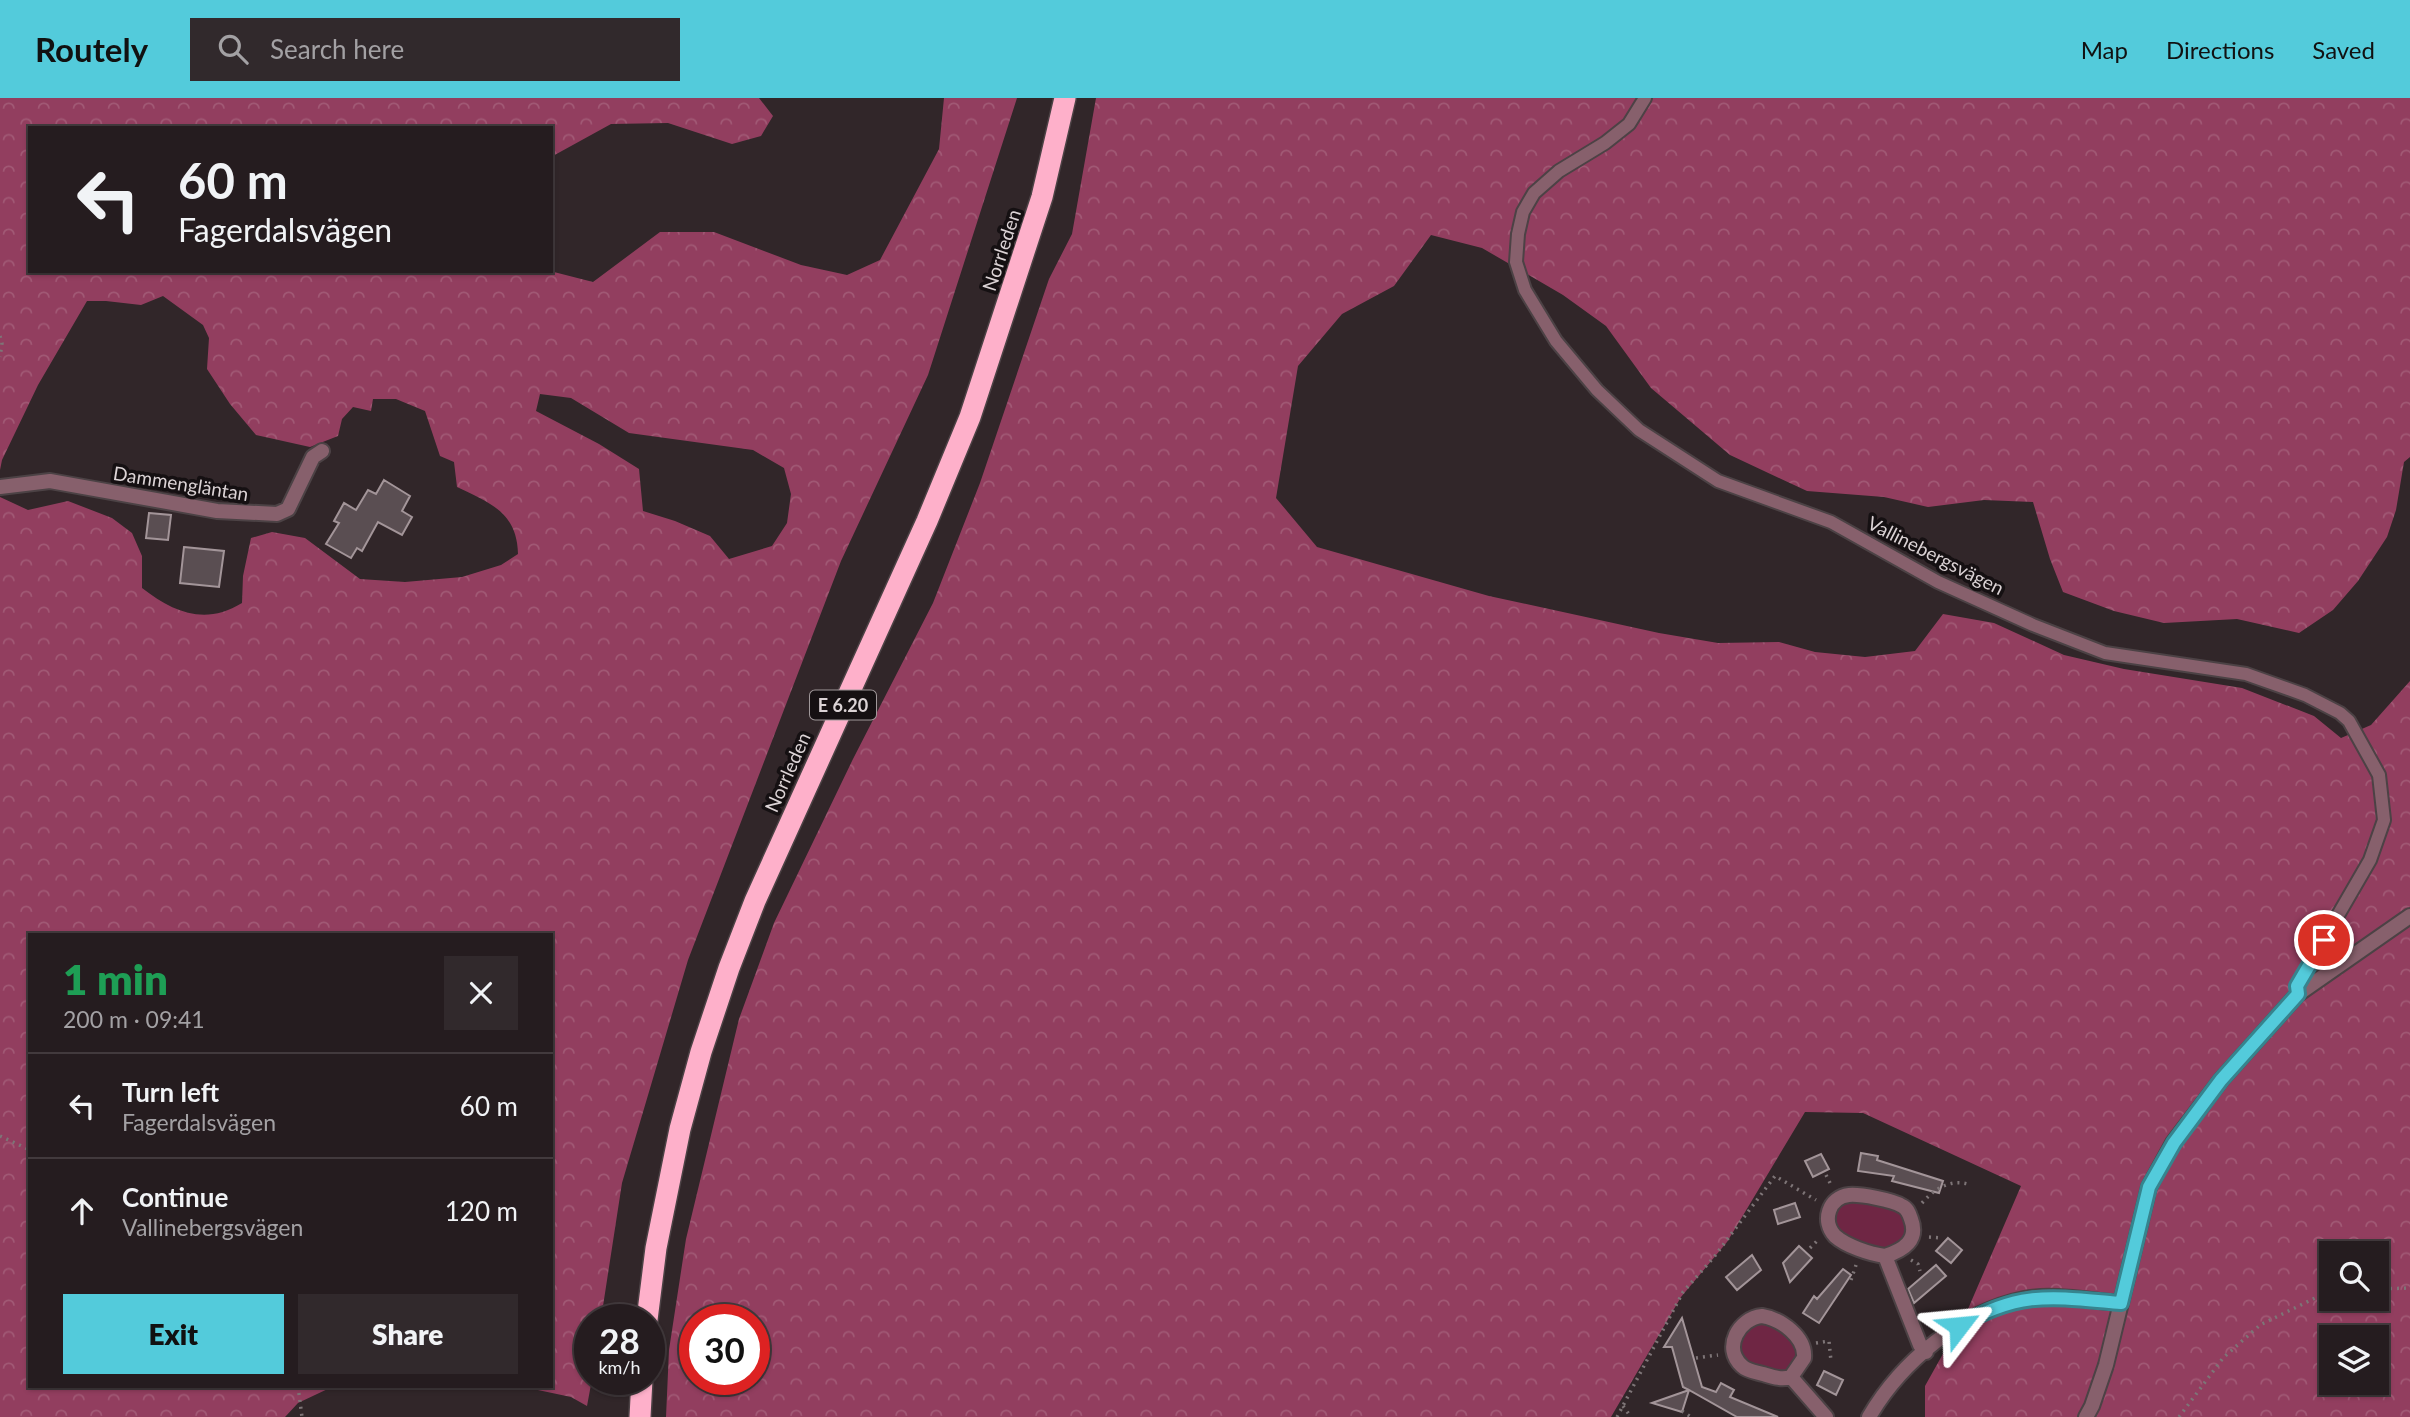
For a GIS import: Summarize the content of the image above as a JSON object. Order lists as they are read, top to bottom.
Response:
{
  "streets": {
    "highway": ["Norrleden", "E 6.20"],
    "street": ["Dammengläntan"],
    "lane": ["Vallinebergsvägen"]
  },
  "page": {
    "header": "Routely",
    "search": "Search here",
    "nav": ["Map", "Directions", "Saved"],
    "turn": ["60 m", "Fagerdalsvägen"],
    "heading": ["1 min", "200 m · 09:41"],
    "list": [
      {
        "name": "Turn left",
        "note": "Fagerdalsvägen",
        "value": "60 m"
      },
      {
        "name": "Continue",
        "note": "Vallinebergsvägen",
        "value": "120 m"
      }
    ],
    "buttons": ["Exit", "Share"],
    "speed": "28 km/h",
    "limit": "30"
  }
}
